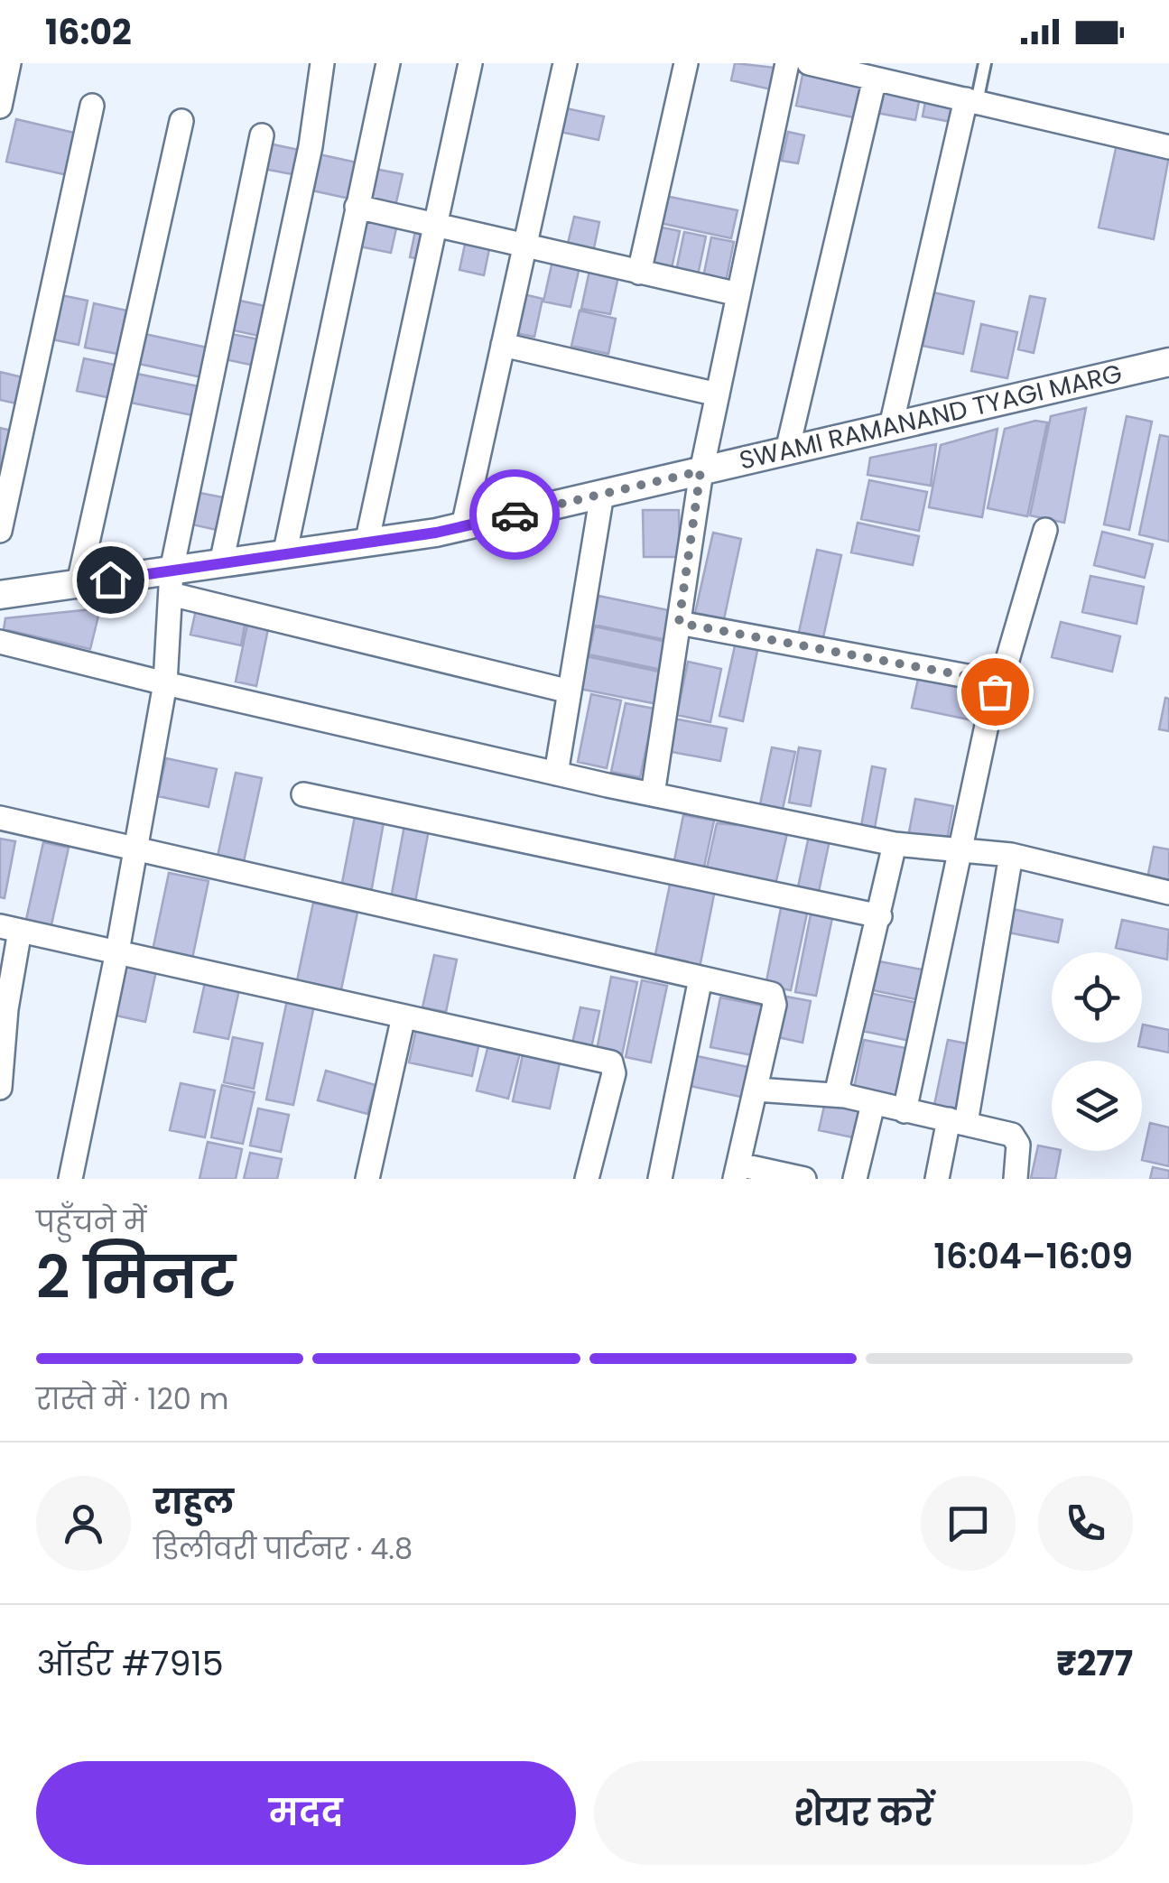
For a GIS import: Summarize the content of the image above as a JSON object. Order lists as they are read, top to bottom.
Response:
{
  "streets": {
    "street": ["SWAMI RAMANAND TYAGI MARG"]
  },
  "page": {
    "status": "16:02",
    "heading": ["2 मिनट", "पहुँचने में", "16:04–16:09"],
    "panel": [
      "राहुल",
      "डिलीवरी पार्टनर · 4.8",
      "ऑर्डर #7915",
      "₹277"
    ],
    "bar": "रास्ते में · 120 m",
    "buttons": ["मदद", "शेयर करें"]
  }
}
